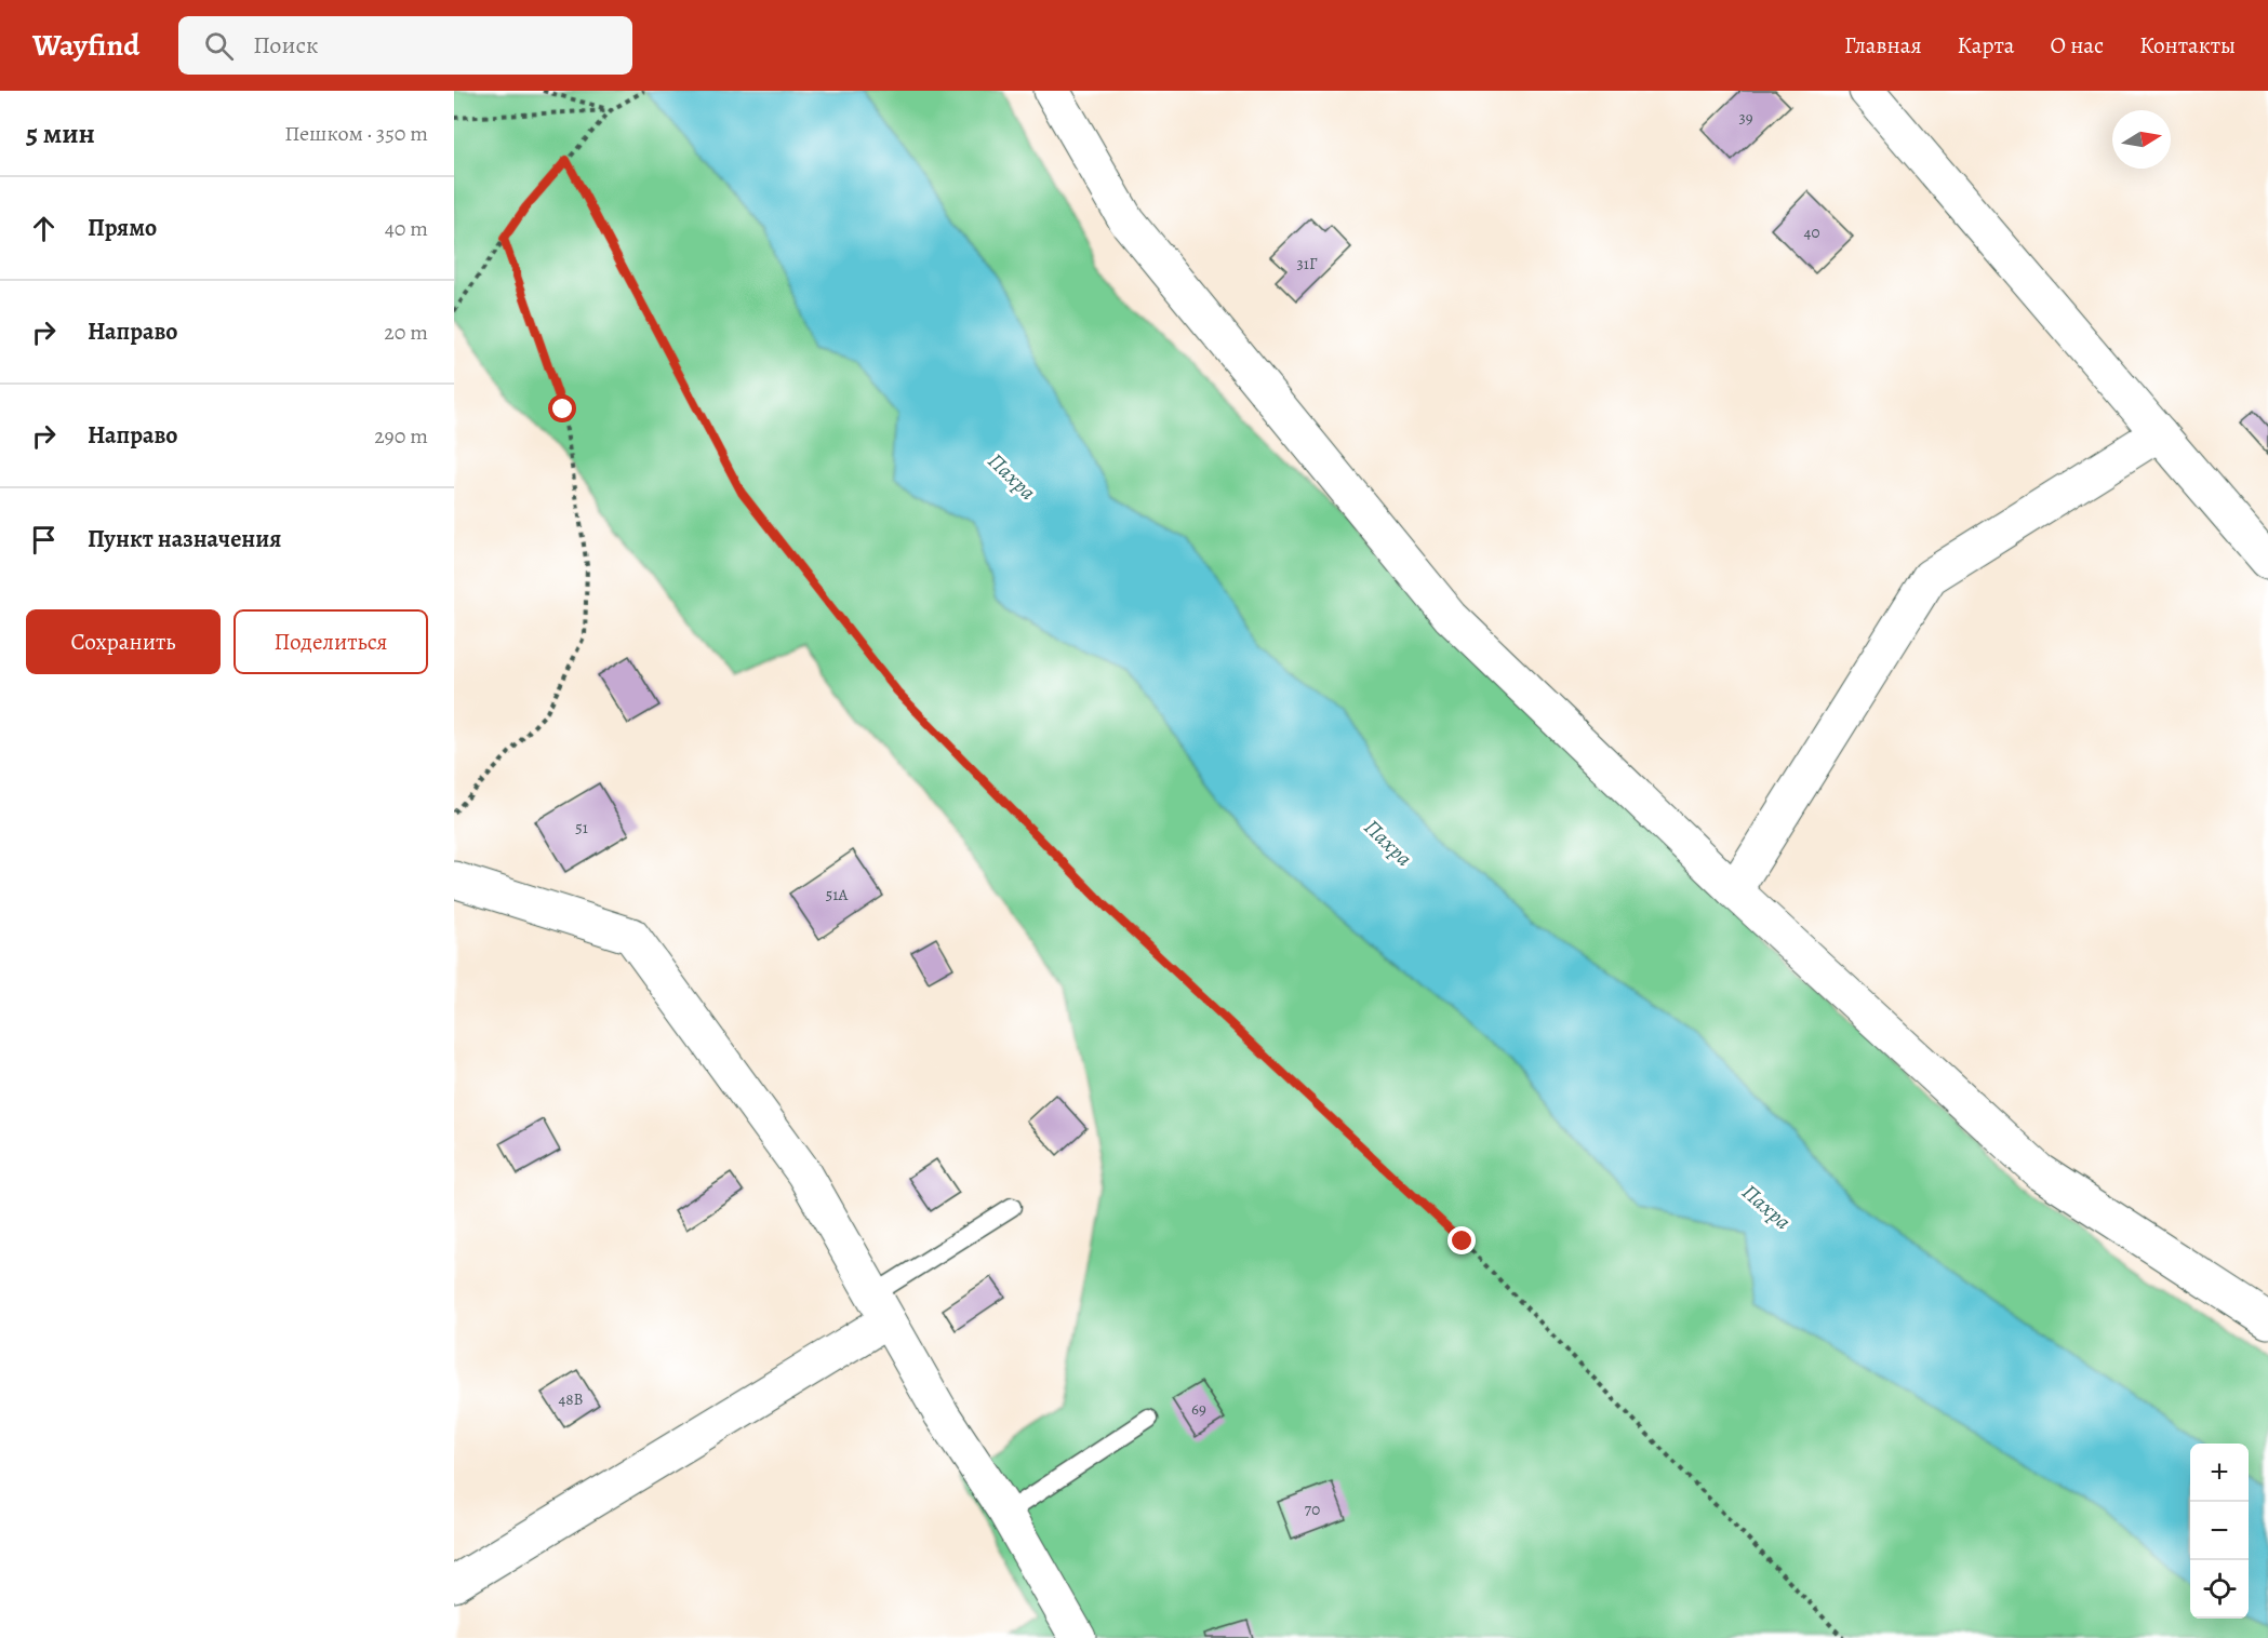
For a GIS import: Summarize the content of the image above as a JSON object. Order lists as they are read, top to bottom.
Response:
{
  "water": ["Пахра"],
  "house_numbers": [
    "39",
    "40",
    "31Г",
    "51",
    "51А",
    "48В",
    "69",
    "70"
  ],
  "north": "right",
  "page": {
    "header": "Wayfind",
    "search": "Поиск",
    "nav": [
      "Главная",
      "Карта",
      "О нас",
      "Контакты"
    ],
    "heading": ["5 мин", "Пешком · 350 m"],
    "list": [
      ["Прямо", "40 m"],
      ["Направо", "20 m"],
      ["Направо", "290 m"],
      "Пункт назначения"
    ],
    "buttons": ["Сохранить", "Поделиться"],
    "map_buttons": ["+", "−"]
  }
}
